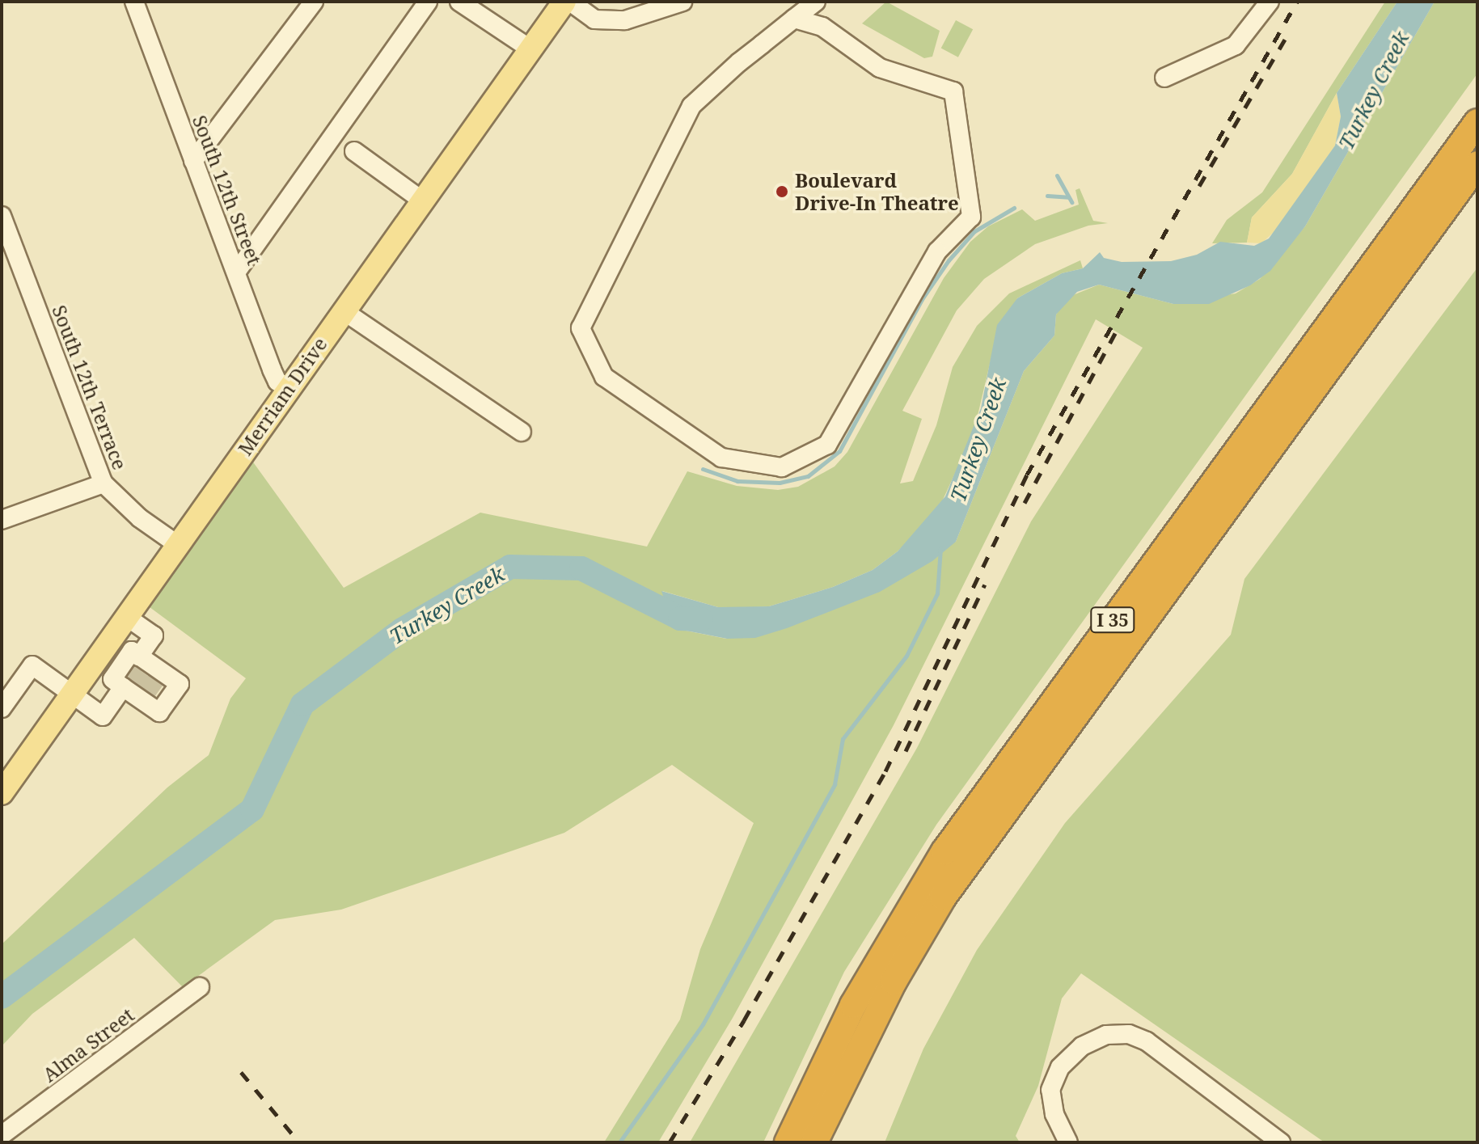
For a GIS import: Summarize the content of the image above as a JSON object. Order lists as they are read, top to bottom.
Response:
{
  "streets": {
    "highway": ["I 35"],
    "main road": ["Merriam Drive"],
    "street": ["South 12th Street", "South 12th Terrace", "Alma Street"]
  },
  "crossings": [
    ["South 12th Street", "Merriam Drive"],
    ["South 12th Terrace", "Merriam Drive"]
  ],
  "water": ["Turkey Creek"],
  "places": ["Boulevard Drive-In Theatre"]
}
